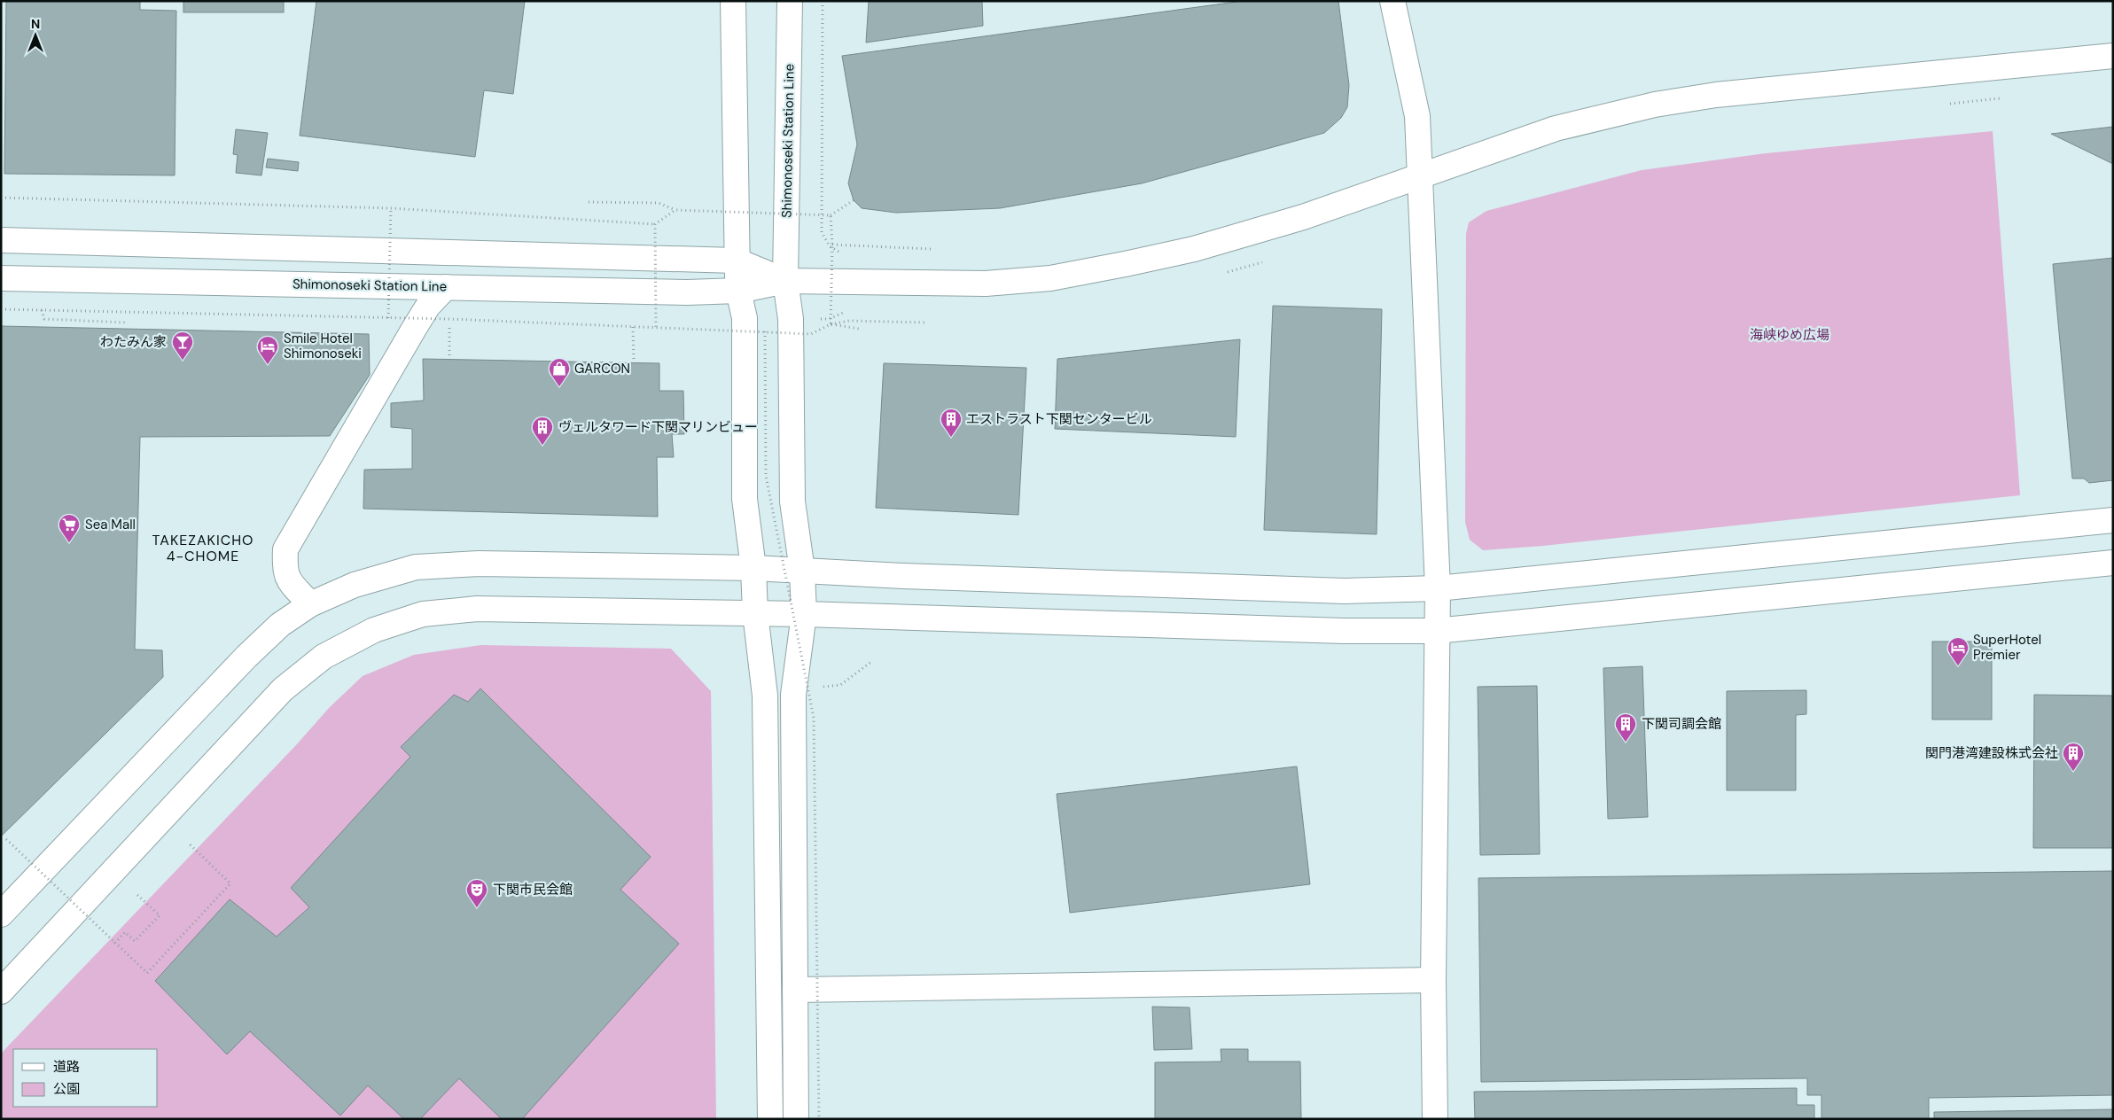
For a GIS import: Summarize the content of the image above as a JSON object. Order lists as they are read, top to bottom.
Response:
{
  "streets": {
    "street": ["Shimonoseki Station Line"]
  },
  "districts": ["TAKEZAKICHO 4-CHOME"],
  "parks": ["海峡ゆめ広場"],
  "places": {
    "bar": ["わたみん家"],
    "hotel": ["Smile Hotel Shimonoseki", "SuperHotel Premier"],
    "shop": ["GARCON"],
    "building": [
      "エストラスト下関センタービル",
      "ヴェルタワード下関マリンビュー",
      "下関司調会館",
      "関門港湾建設株式会社"
    ],
    "supermarket": ["Sea Mall"],
    "theatre": ["下関市民会館"]
  },
  "legend": ["道路", "公園"],
  "north": "top"
}
